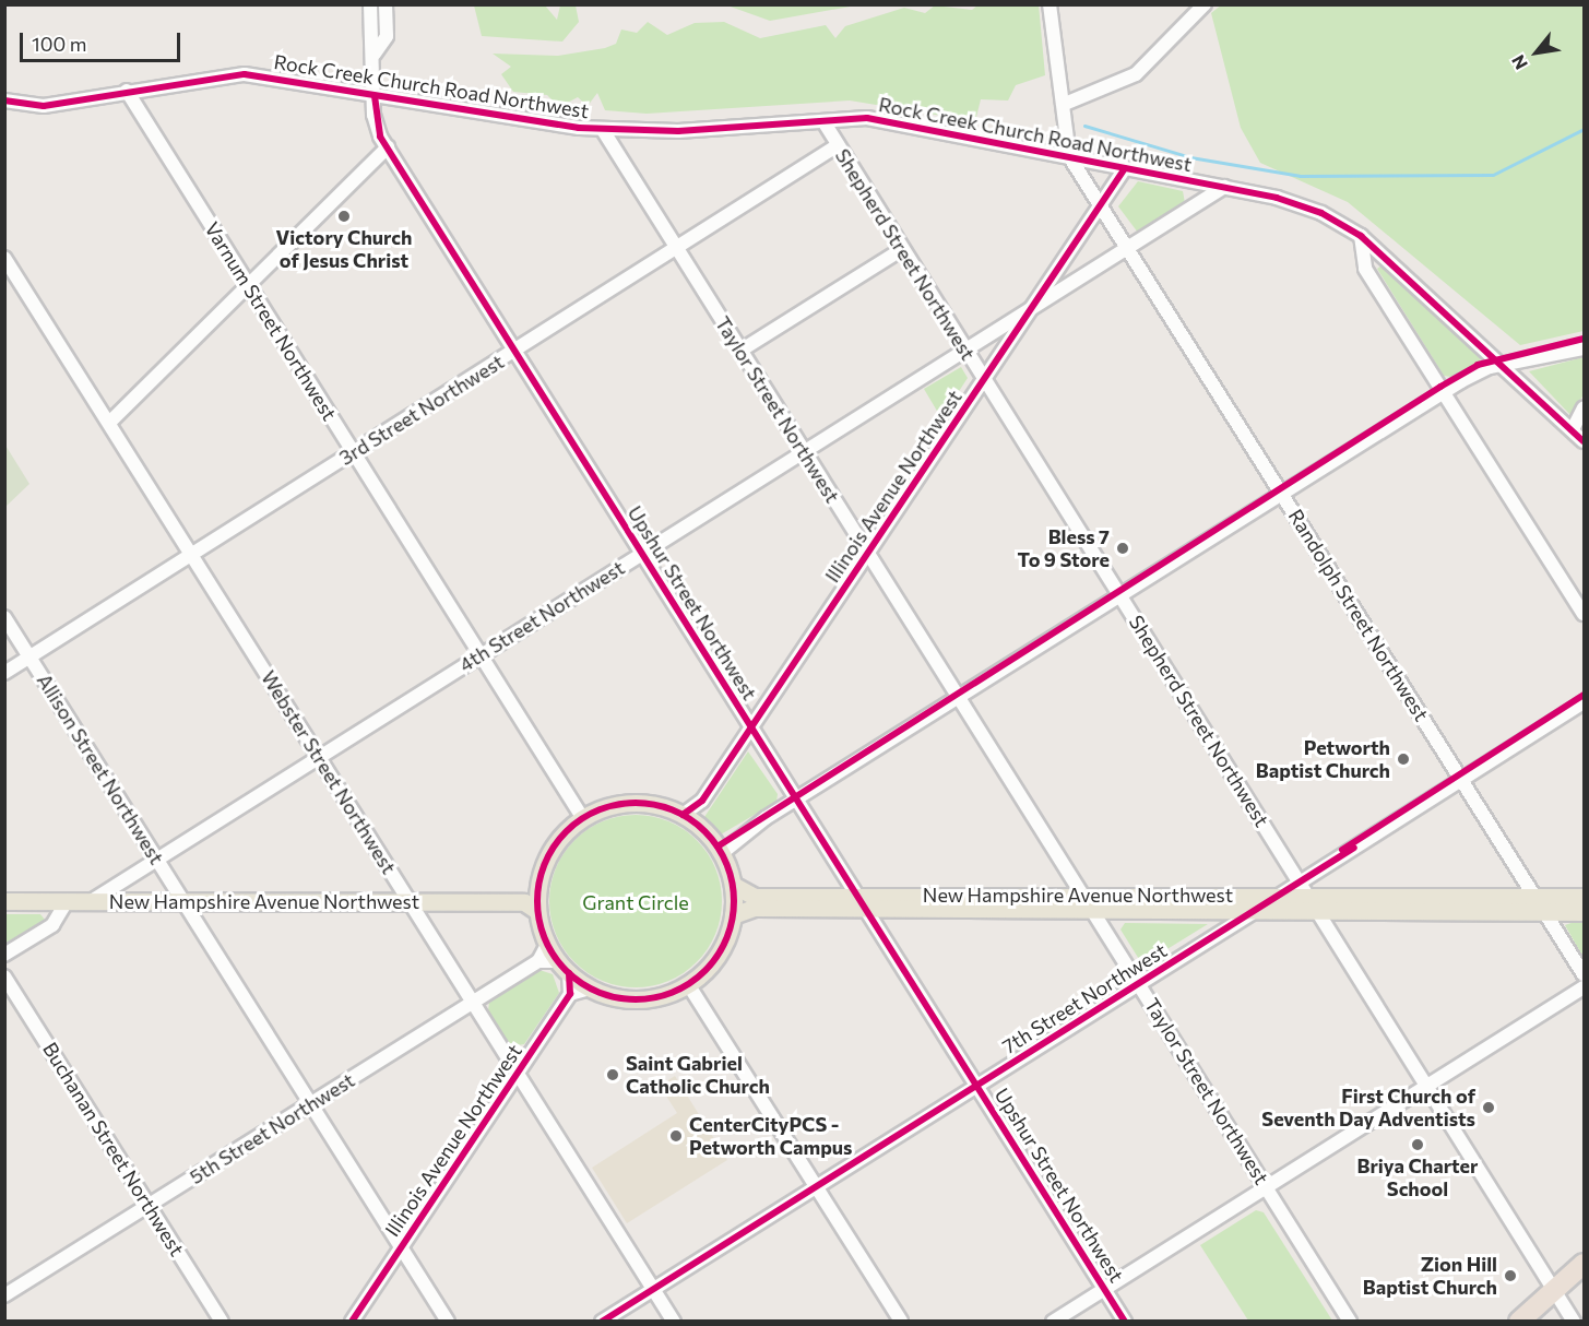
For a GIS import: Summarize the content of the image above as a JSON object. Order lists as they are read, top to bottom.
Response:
{
  "streets": {
    "main road": ["New Hampshire Avenue Northwest"],
    "street": [
      "Rock Creek Church Road Northwest",
      "Shepherd Street Northwest",
      "Varnum Street Northwest",
      "3rd Street Northwest",
      "Taylor Street Northwest",
      "Illinois Avenue Northwest",
      "Upshur Street Northwest",
      "Randolph Street Northwest",
      "4th Street Northwest",
      "Allison Street Northwest",
      "Webster Street Northwest",
      "7th Street Northwest",
      "5th Street Northwest",
      "Buchanan Street Northwest"
    ]
  },
  "crossings": [
    ["Rock Creek Church Road Northwest", "Shepherd Street Northwest"],
    ["Rock Creek Church Road Northwest", "Varnum Street Northwest"],
    ["Rock Creek Church Road Northwest", "Taylor Street Northwest"],
    ["Rock Creek Church Road Northwest", "Illinois Avenue Northwest"],
    ["Rock Creek Church Road Northwest", "Upshur Street Northwest"],
    ["Rock Creek Church Road Northwest", "Randolph Street Northwest"],
    ["Rock Creek Church Road Northwest", "4th Street Northwest"],
    ["Shepherd Street Northwest", "3rd Street Northwest"],
    ["Shepherd Street Northwest", "Illinois Avenue Northwest"],
    ["Shepherd Street Northwest", "4th Street Northwest"],
    ["Shepherd Street Northwest", "New Hampshire Avenue Northwest"],
    ["Varnum Street Northwest", "3rd Street Northwest"],
    ["Varnum Street Northwest", "Illinois Avenue Northwest"],
    ["Varnum Street Northwest", "4th Street Northwest"],
    ["Varnum Street Northwest", "New Hampshire Avenue Northwest"],
    ["3rd Street Northwest", "Taylor Street Northwest"],
    ["3rd Street Northwest", "Upshur Street Northwest"],
    ["3rd Street Northwest", "Allison Street Northwest"],
    ["3rd Street Northwest", "Webster Street Northwest"],
    ["Taylor Street Northwest", "Illinois Avenue Northwest"],
    ["Taylor Street Northwest", "4th Street Northwest"],
    ["Taylor Street Northwest", "New Hampshire Avenue Northwest"],
    ["Taylor Street Northwest", "7th Street Northwest"],
    ["Illinois Avenue Northwest", "Upshur Street Northwest"],
    ["Illinois Avenue Northwest", "Randolph Street Northwest"],
    ["Illinois Avenue Northwest", "4th Street Northwest"],
    ["Illinois Avenue Northwest", "Allison Street Northwest"],
    ["Illinois Avenue Northwest", "Webster Street Northwest"],
    ["Illinois Avenue Northwest", "New Hampshire Avenue Northwest"],
    ["Upshur Street Northwest", "4th Street Northwest"],
    ["Upshur Street Northwest", "New Hampshire Avenue Northwest"],
    ["Upshur Street Northwest", "7th Street Northwest"],
    ["Randolph Street Northwest", "4th Street Northwest"],
    ["Randolph Street Northwest", "New Hampshire Avenue Northwest"],
    ["4th Street Northwest", "Allison Street Northwest"],
    ["4th Street Northwest", "Webster Street Northwest"],
    ["4th Street Northwest", "New Hampshire Avenue Northwest"],
    ["Allison Street Northwest", "New Hampshire Avenue Northwest"],
    ["Allison Street Northwest", "5th Street Northwest"],
    ["Webster Street Northwest", "New Hampshire Avenue Northwest"],
    ["Webster Street Northwest", "7th Street Northwest"],
    ["Webster Street Northwest", "5th Street Northwest"],
    ["New Hampshire Avenue Northwest", "7th Street Northwest"],
    ["5th Street Northwest", "Buchanan Street Northwest"]
  ],
  "parks": ["Grant Circle"],
  "places": [
    "Victory Church of Jesus Christ",
    "Bless 7 To 9 Store",
    "Petworth Baptist Church",
    "Saint Gabriel Catholic Church",
    "First Church of Seventh Day Adventists",
    "CenterCityPCS - Petworth Campus",
    "Briya Charter School",
    "Zion Hill Baptist Church"
  ],
  "scale_bar": "100 m",
  "north": "bottom left"
}
